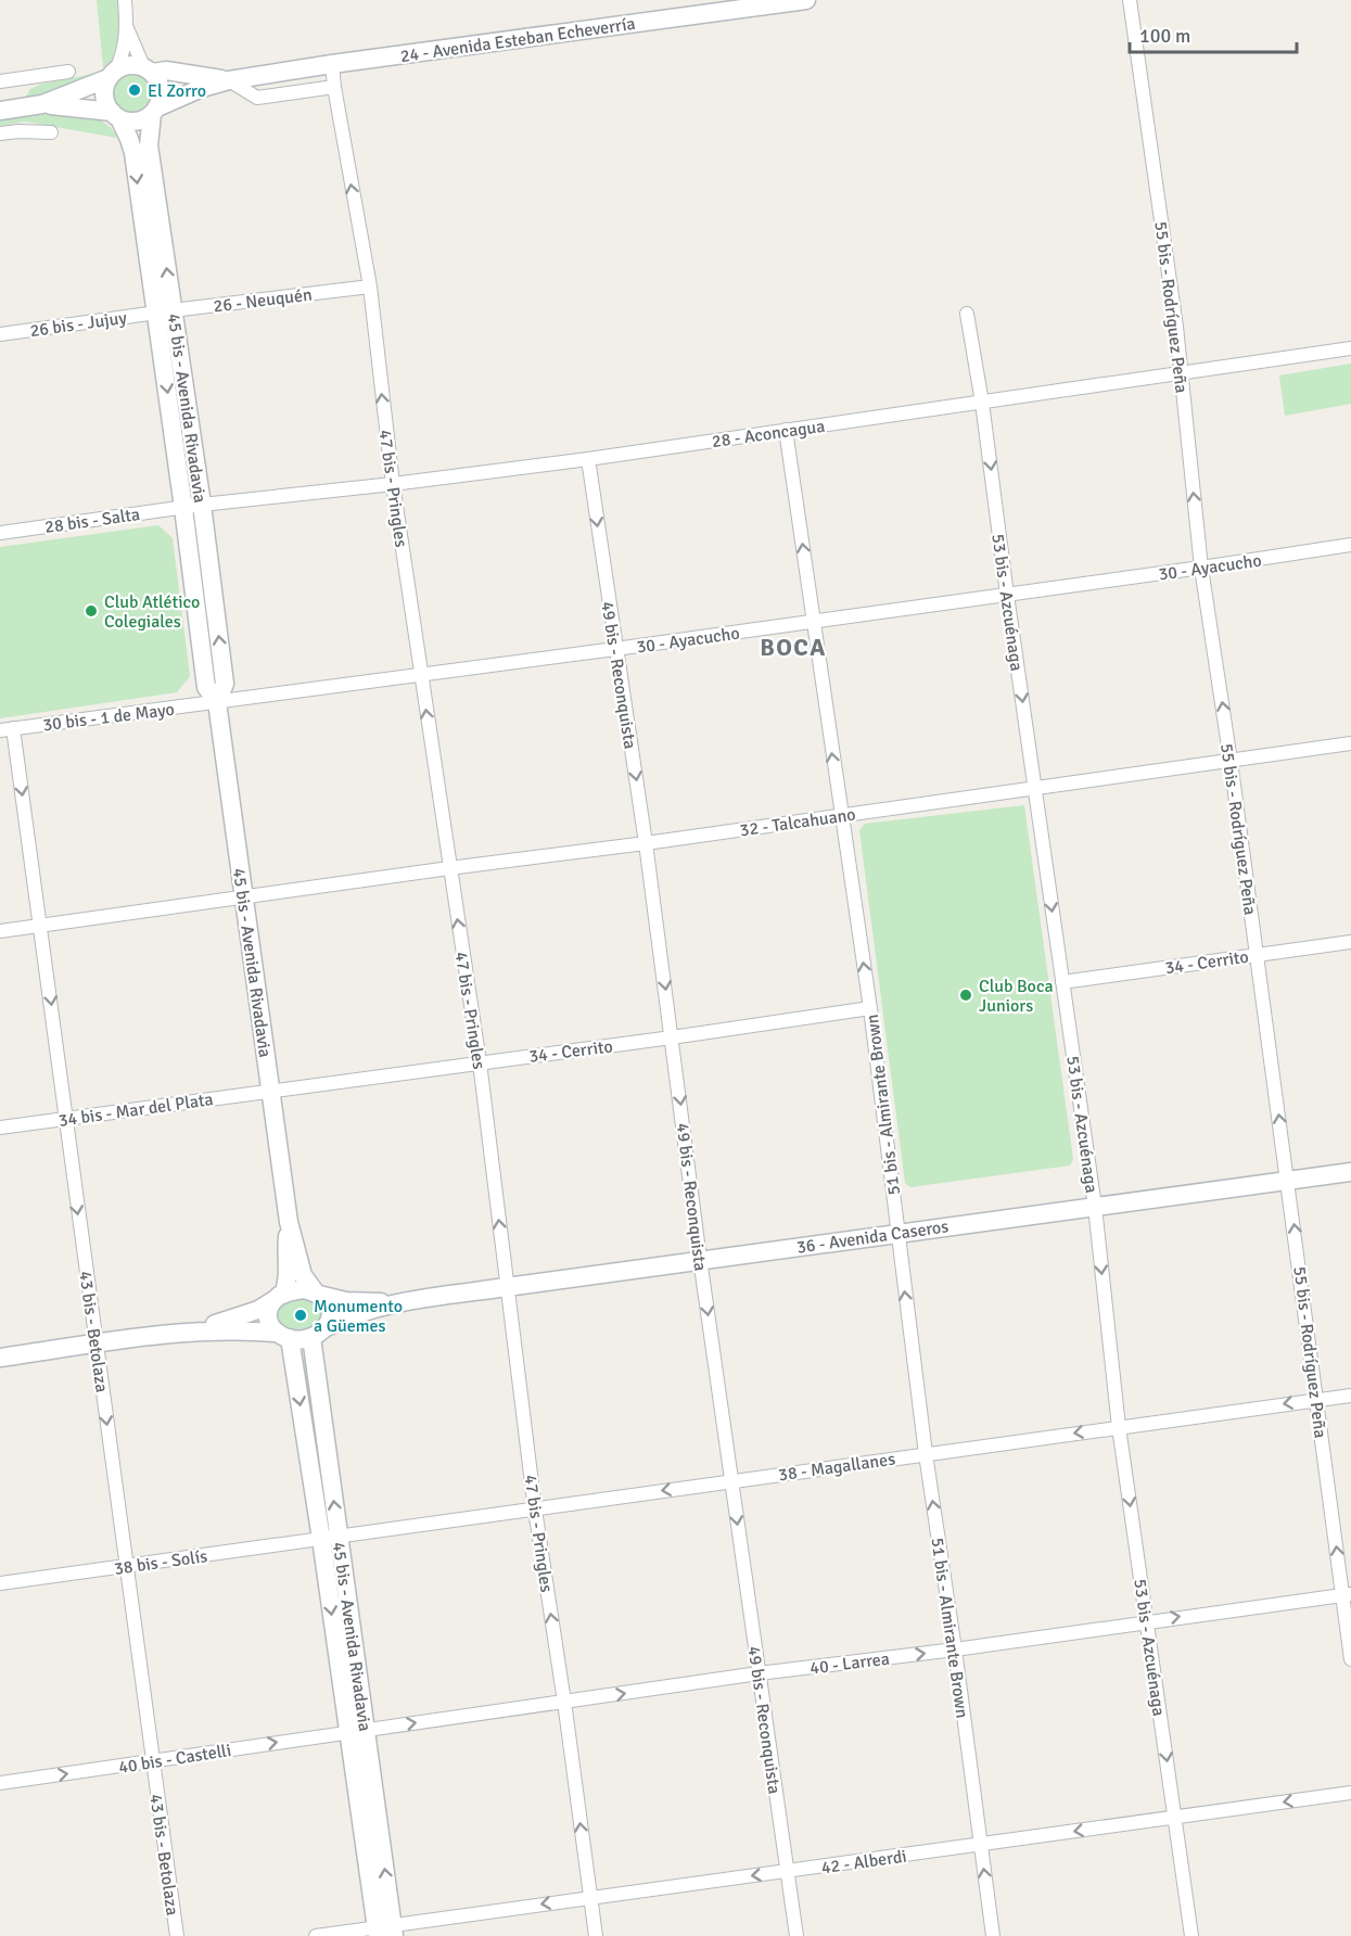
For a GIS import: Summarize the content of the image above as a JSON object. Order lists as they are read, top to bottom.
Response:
{
  "streets": {
    "main road": ["24 - Avenida Esteban Echeverría", "45 bis - Avenida Rivadavia", "36 - Avenida Caseros"],
    "street": [
      "26 - Neuquén",
      "55 bis - Rodríguez Peña",
      "26 bis - Jujuy",
      "28 - Aconcagua",
      "47 bis - Pringles",
      "28 bis - Salta",
      "30 - Ayacucho",
      "53 bis - Azcuénaga",
      "49 bis - Reconquista",
      "30 bis - 1 de Mayo",
      "32 - Talcahuano",
      "34 - Cerrito",
      "51 bis - Almirante Brown",
      "34 bis - Mar del Plata",
      "43 bis - Betolaza",
      "38 - Magallanes",
      "38 bis - Solís",
      "40 - Larrea",
      "40 bis - Castelli",
      "42 - Alberdi"
    ]
  },
  "crossings": [
    ["24 - Avenida Esteban Echeverría", "45 bis - Avenida Rivadavia"],
    ["24 - Avenida Esteban Echeverría", "47 bis - Pringles"],
    ["26 - Neuquén", "26 bis - Jujuy"],
    ["26 - Neuquén", "45 bis - Avenida Rivadavia"],
    ["26 - Neuquén", "47 bis - Pringles"],
    ["55 bis - Rodríguez Peña", "28 - Aconcagua"],
    ["55 bis - Rodríguez Peña", "30 - Ayacucho"],
    ["55 bis - Rodríguez Peña", "32 - Talcahuano"],
    ["55 bis - Rodríguez Peña", "34 - Cerrito"],
    ["55 bis - Rodríguez Peña", "36 - Avenida Caseros"],
    ["55 bis - Rodríguez Peña", "38 - Magallanes"],
    ["55 bis - Rodríguez Peña", "40 - Larrea"],
    ["26 bis - Jujuy", "45 bis - Avenida Rivadavia"],
    ["45 bis - Avenida Rivadavia", "28 - Aconcagua"],
    ["45 bis - Avenida Rivadavia", "28 bis - Salta"],
    ["45 bis - Avenida Rivadavia", "30 - Ayacucho"],
    ["45 bis - Avenida Rivadavia", "30 bis - 1 de Mayo"],
    ["45 bis - Avenida Rivadavia", "32 - Talcahuano"],
    ["45 bis - Avenida Rivadavia", "34 - Cerrito"],
    ["45 bis - Avenida Rivadavia", "34 bis - Mar del Plata"],
    ["45 bis - Avenida Rivadavia", "36 - Avenida Caseros"],
    ["45 bis - Avenida Rivadavia", "38 - Magallanes"],
    ["45 bis - Avenida Rivadavia", "38 bis - Solís"],
    ["45 bis - Avenida Rivadavia", "40 - Larrea"],
    ["45 bis - Avenida Rivadavia", "40 bis - Castelli"],
    ["45 bis - Avenida Rivadavia", "42 - Alberdi"],
    ["28 - Aconcagua", "47 bis - Pringles"],
    ["28 - Aconcagua", "28 bis - Salta"],
    ["28 - Aconcagua", "53 bis - Azcuénaga"],
    ["28 - Aconcagua", "49 bis - Reconquista"],
    ["28 - Aconcagua", "51 bis - Almirante Brown"],
    ["47 bis - Pringles", "30 - Ayacucho"],
    ["47 bis - Pringles", "32 - Talcahuano"],
    ["47 bis - Pringles", "34 - Cerrito"],
    ["47 bis - Pringles", "36 - Avenida Caseros"],
    ["47 bis - Pringles", "38 - Magallanes"],
    ["47 bis - Pringles", "40 - Larrea"],
    ["47 bis - Pringles", "42 - Alberdi"],
    ["30 - Ayacucho", "53 bis - Azcuénaga"],
    ["30 - Ayacucho", "49 bis - Reconquista"],
    ["30 - Ayacucho", "30 bis - 1 de Mayo"],
    ["30 - Ayacucho", "51 bis - Almirante Brown"],
    ["53 bis - Azcuénaga", "32 - Talcahuano"],
    ["53 bis - Azcuénaga", "34 - Cerrito"],
    ["53 bis - Azcuénaga", "36 - Avenida Caseros"],
    ["53 bis - Azcuénaga", "38 - Magallanes"],
    ["53 bis - Azcuénaga", "40 - Larrea"],
    ["53 bis - Azcuénaga", "42 - Alberdi"],
    ["49 bis - Reconquista", "32 - Talcahuano"],
    ["49 bis - Reconquista", "34 - Cerrito"],
    ["49 bis - Reconquista", "36 - Avenida Caseros"],
    ["49 bis - Reconquista", "38 - Magallanes"],
    ["49 bis - Reconquista", "40 - Larrea"],
    ["49 bis - Reconquista", "42 - Alberdi"],
    ["30 bis - 1 de Mayo", "43 bis - Betolaza"],
    ["32 - Talcahuano", "51 bis - Almirante Brown"],
    ["32 - Talcahuano", "43 bis - Betolaza"],
    ["34 - Cerrito", "51 bis - Almirante Brown"],
    ["34 - Cerrito", "34 bis - Mar del Plata"],
    ["51 bis - Almirante Brown", "36 - Avenida Caseros"],
    ["51 bis - Almirante Brown", "38 - Magallanes"],
    ["51 bis - Almirante Brown", "40 - Larrea"],
    ["51 bis - Almirante Brown", "42 - Alberdi"],
    ["34 bis - Mar del Plata", "43 bis - Betolaza"],
    ["43 bis - Betolaza", "38 bis - Solís"],
    ["43 bis - Betolaza", "40 bis - Castelli"],
    ["38 - Magallanes", "38 bis - Solís"],
    ["40 - Larrea", "40 bis - Castelli"]
  ],
  "one_way": [
    "55 bis - Rodríguez Peña",
    "47 bis - Pringles",
    "53 bis - Azcuénaga",
    "49 bis - Reconquista",
    "51 bis - Almirante Brown",
    "43 bis - Betolaza",
    "38 - Magallanes",
    "40 - Larrea",
    "40 bis - Castelli",
    "42 - Alberdi"
  ],
  "districts": ["BOCA"],
  "places": [
    "El Zorro",
    "Club Atlético Colegiales",
    "Club Boca Juniors",
    "Monumento a Güemes"
  ],
  "scale_bar": "100 m"
}
